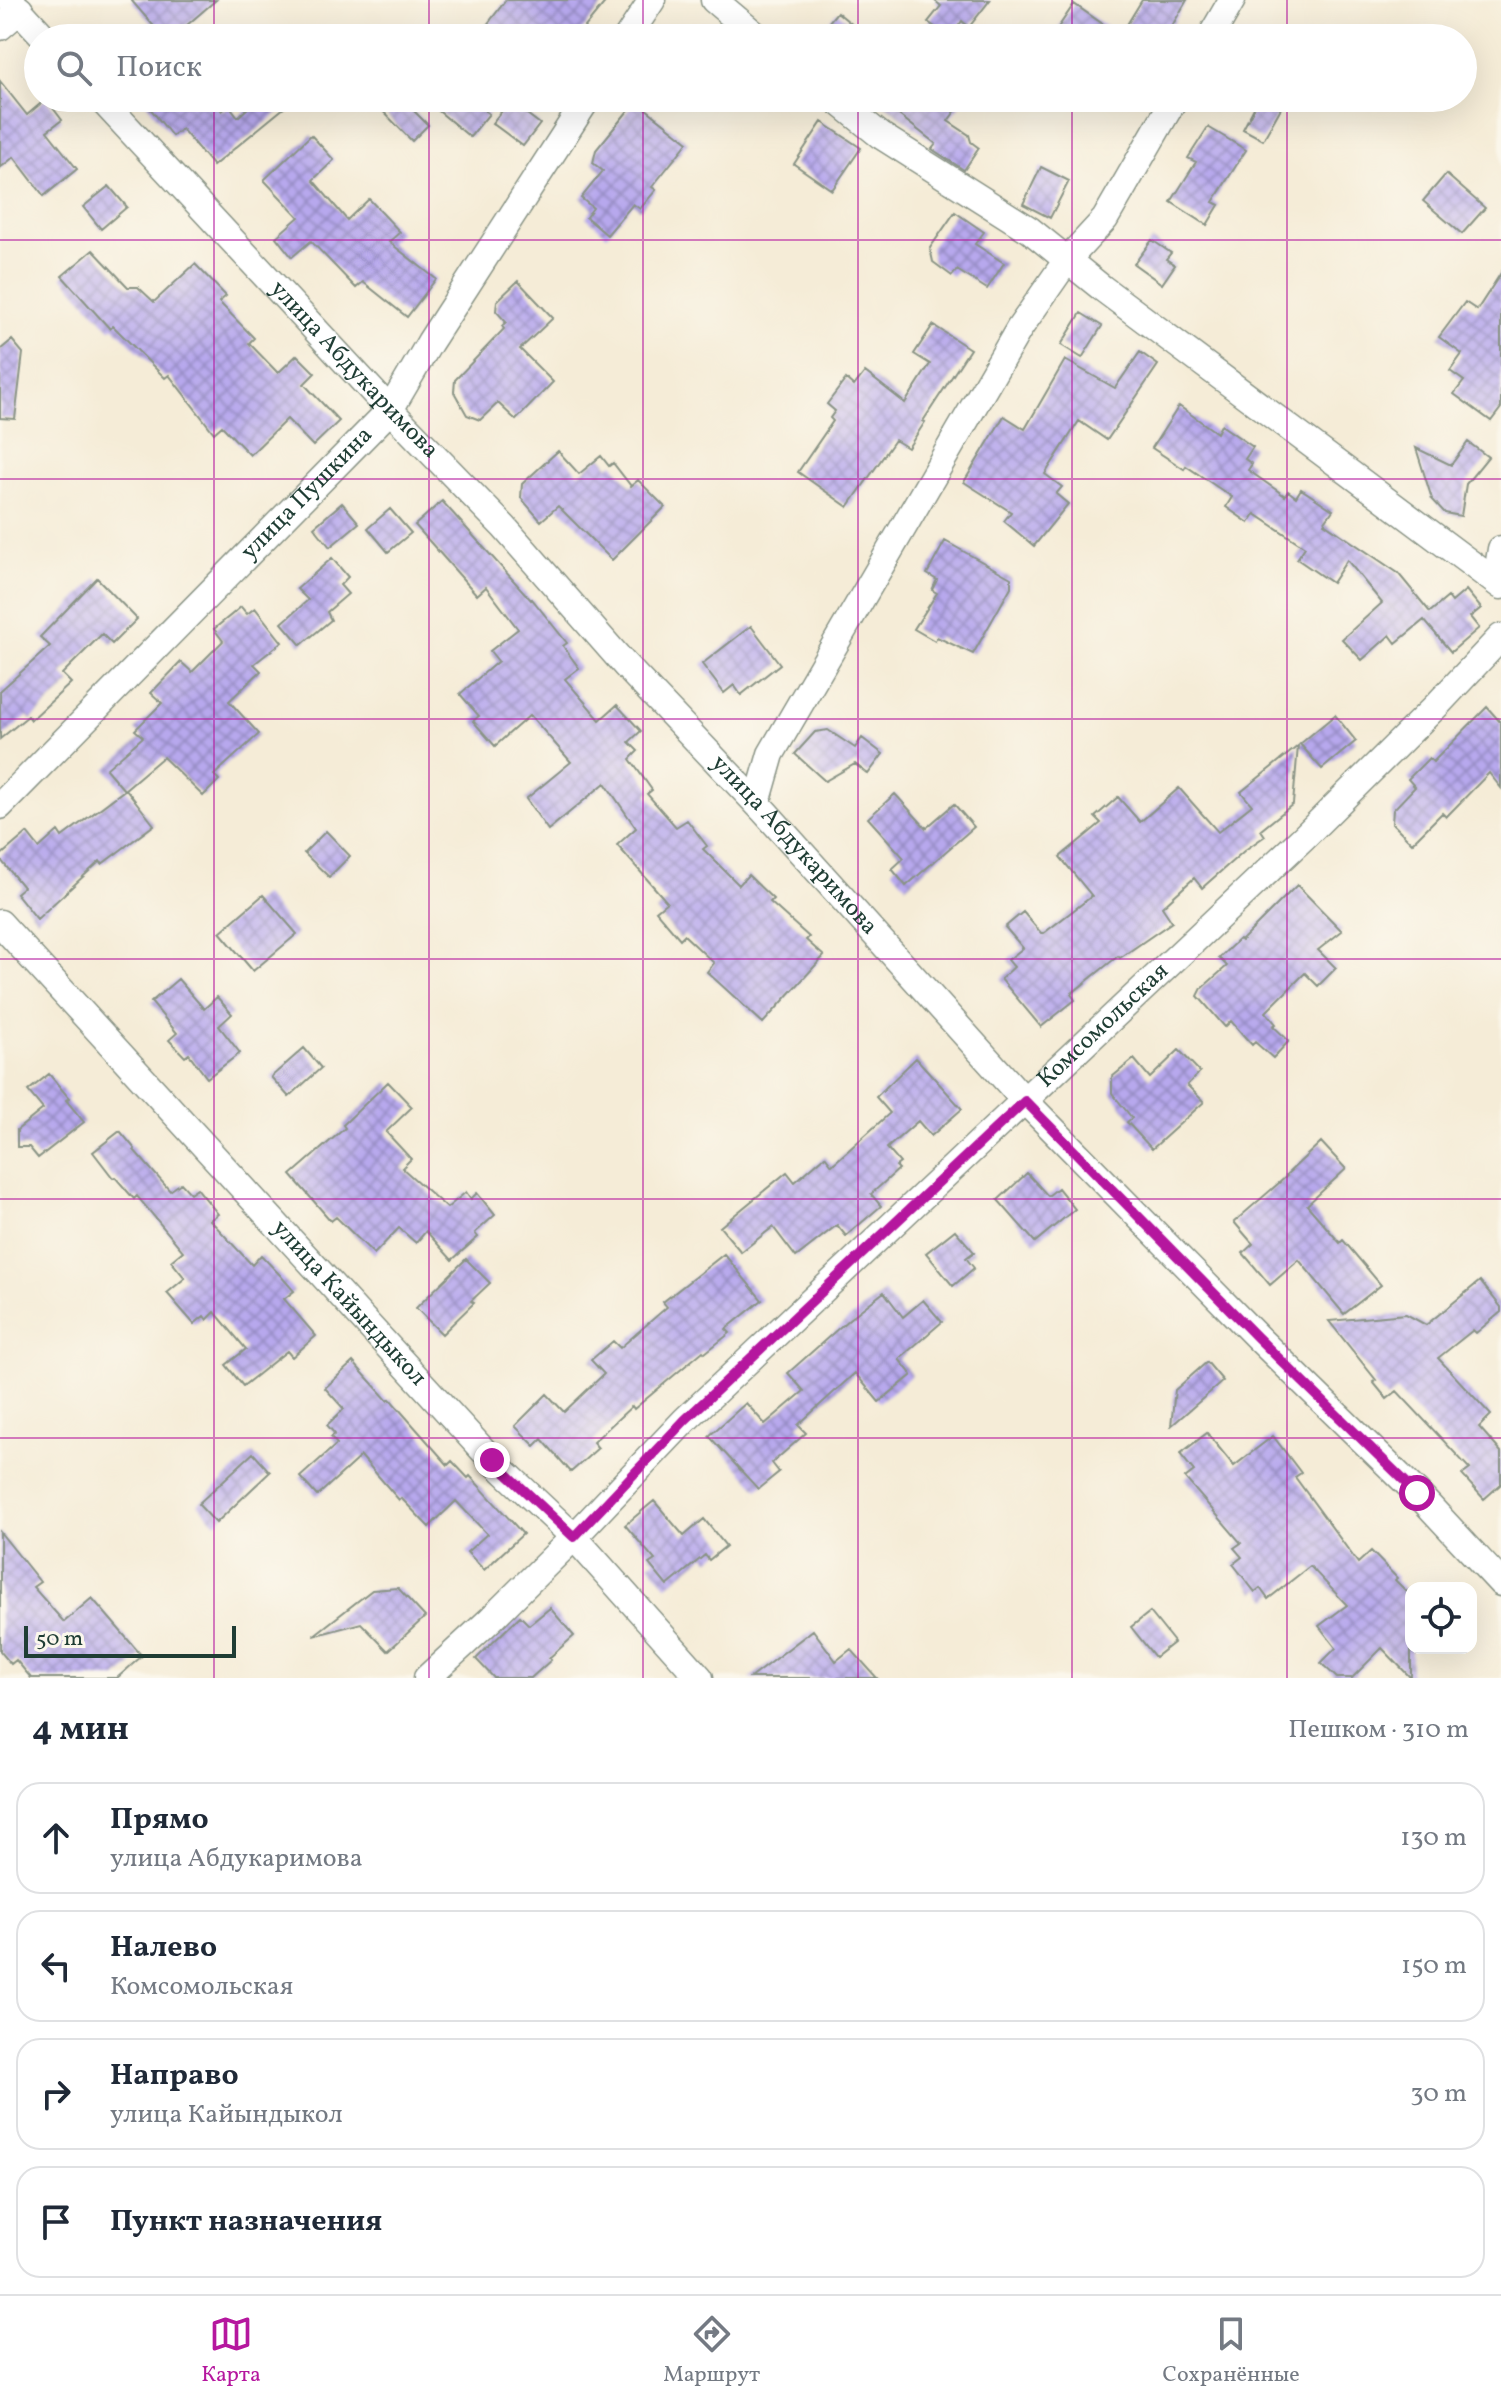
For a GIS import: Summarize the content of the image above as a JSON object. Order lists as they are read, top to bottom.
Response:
{
  "streets": {
    "street": [
      "улица Абдукаримова",
      "улица Пушкина",
      "Комсомольская",
      "улица Кайындыкол"
    ]
  },
  "crossings": [
    ["улица Абдукаримова", "улица Пушкина"],
    ["улица Абдукаримова", "Комсомольская"],
    ["Комсомольская", "улица Кайындыкол"]
  ],
  "scale_bar": "50 m",
  "page": {
    "search": "Поиск",
    "scale": "50 m",
    "heading": ["4 мин", "Пешком · 310 m"],
    "list": [
      ["Прямо", "улица Абдукаримова", "130 m"],
      ["Налево", "Комсомольская", "150 m"],
      ["Направо", "улица Кайындыкол", "30 m"],
      "Пункт назначения"
    ],
    "nav": ["Карта", "Маршрут", "Сохранённые"]
  }
}
